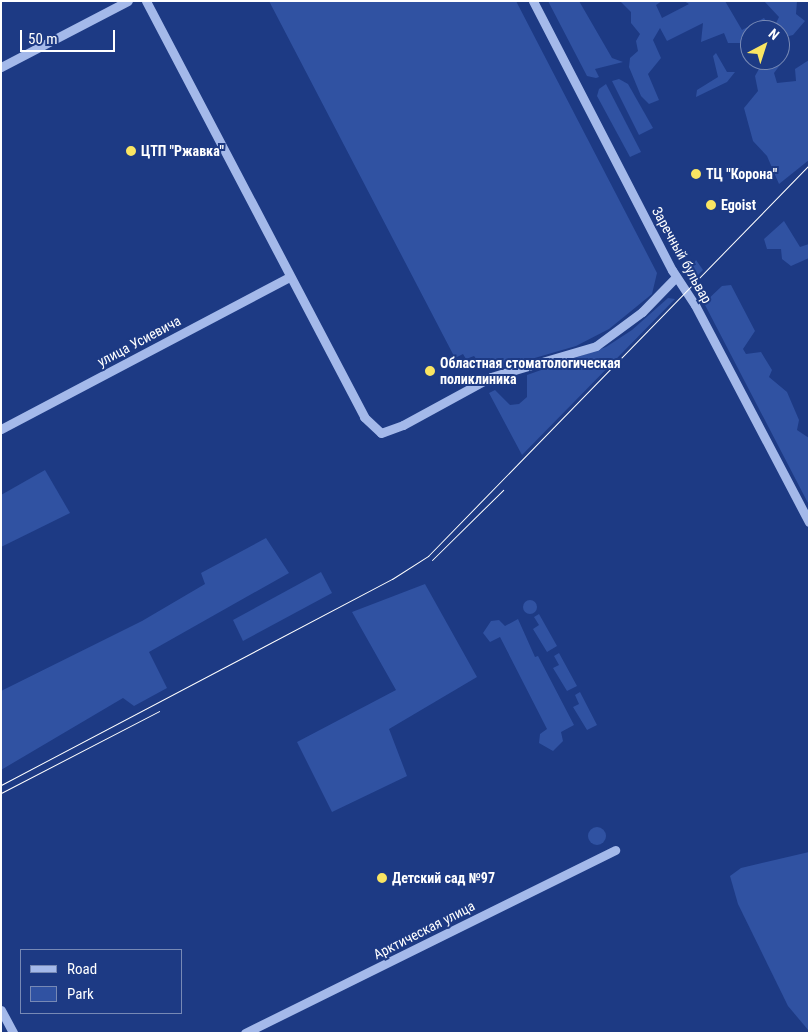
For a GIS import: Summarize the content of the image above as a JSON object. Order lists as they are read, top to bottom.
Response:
{
  "streets": {
    "street": ["Заречный бульвар", "улица Усиевича", "Арктическая улица"]
  },
  "places": [
    "ЦТП \"Ржавка\"",
    "ТЦ \"Корона\"",
    "Egoist",
    "Областная стоматологическая поликлиника",
    "Детский сад №97"
  ],
  "legend": ["Road", "Park"],
  "scale_bar": "50 m",
  "north": "top right"
}
